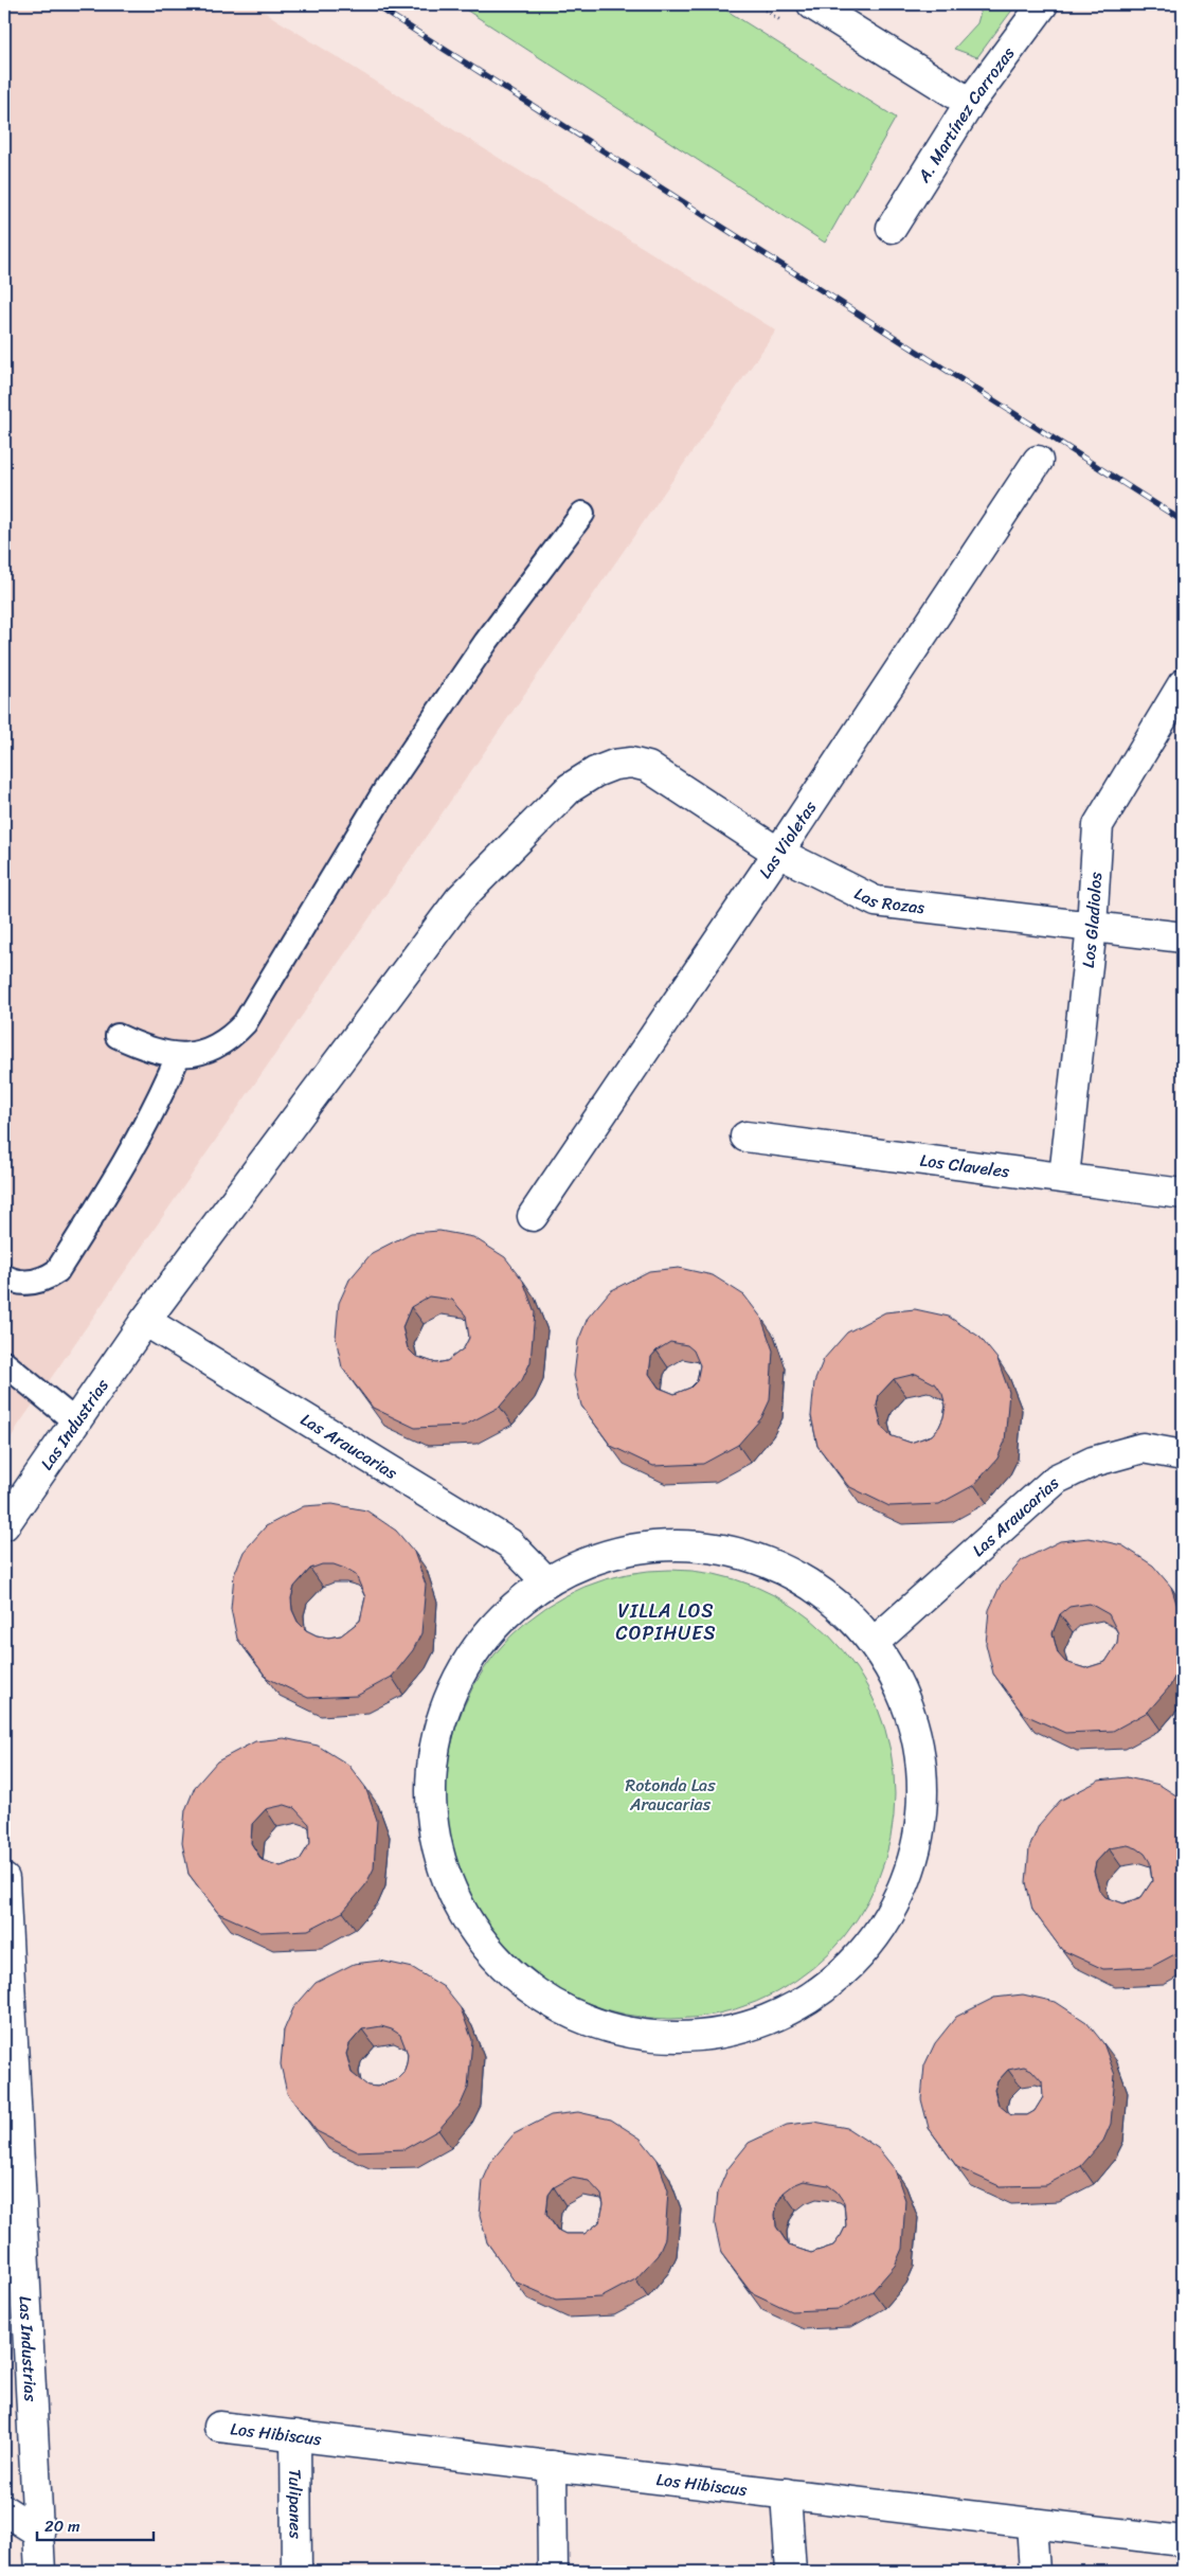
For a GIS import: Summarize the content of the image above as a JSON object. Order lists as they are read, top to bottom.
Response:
{
  "streets": {
    "street": [
      "A. Martínez Carrozas",
      "Las Violetas",
      "Las Rozas",
      "Los Gladiolos",
      "Los Claveles",
      "Las Industrias",
      "Las Araucarias",
      "Los Hibiscus",
      "Tulipanes"
    ]
  },
  "crossings": [
    ["Las Violetas", "Las Rozas"],
    ["Las Rozas", "Los Gladiolos"],
    ["Las Rozas", "Las Industrias"],
    ["Los Gladiolos", "Los Claveles"],
    ["Las Industrias", "Las Araucarias"],
    ["Los Hibiscus", "Tulipanes"]
  ],
  "districts": ["VILLA LOS COPIHUES"],
  "parks": ["Rotonda Las Araucarias"],
  "scale_bar": "20 m"
}
